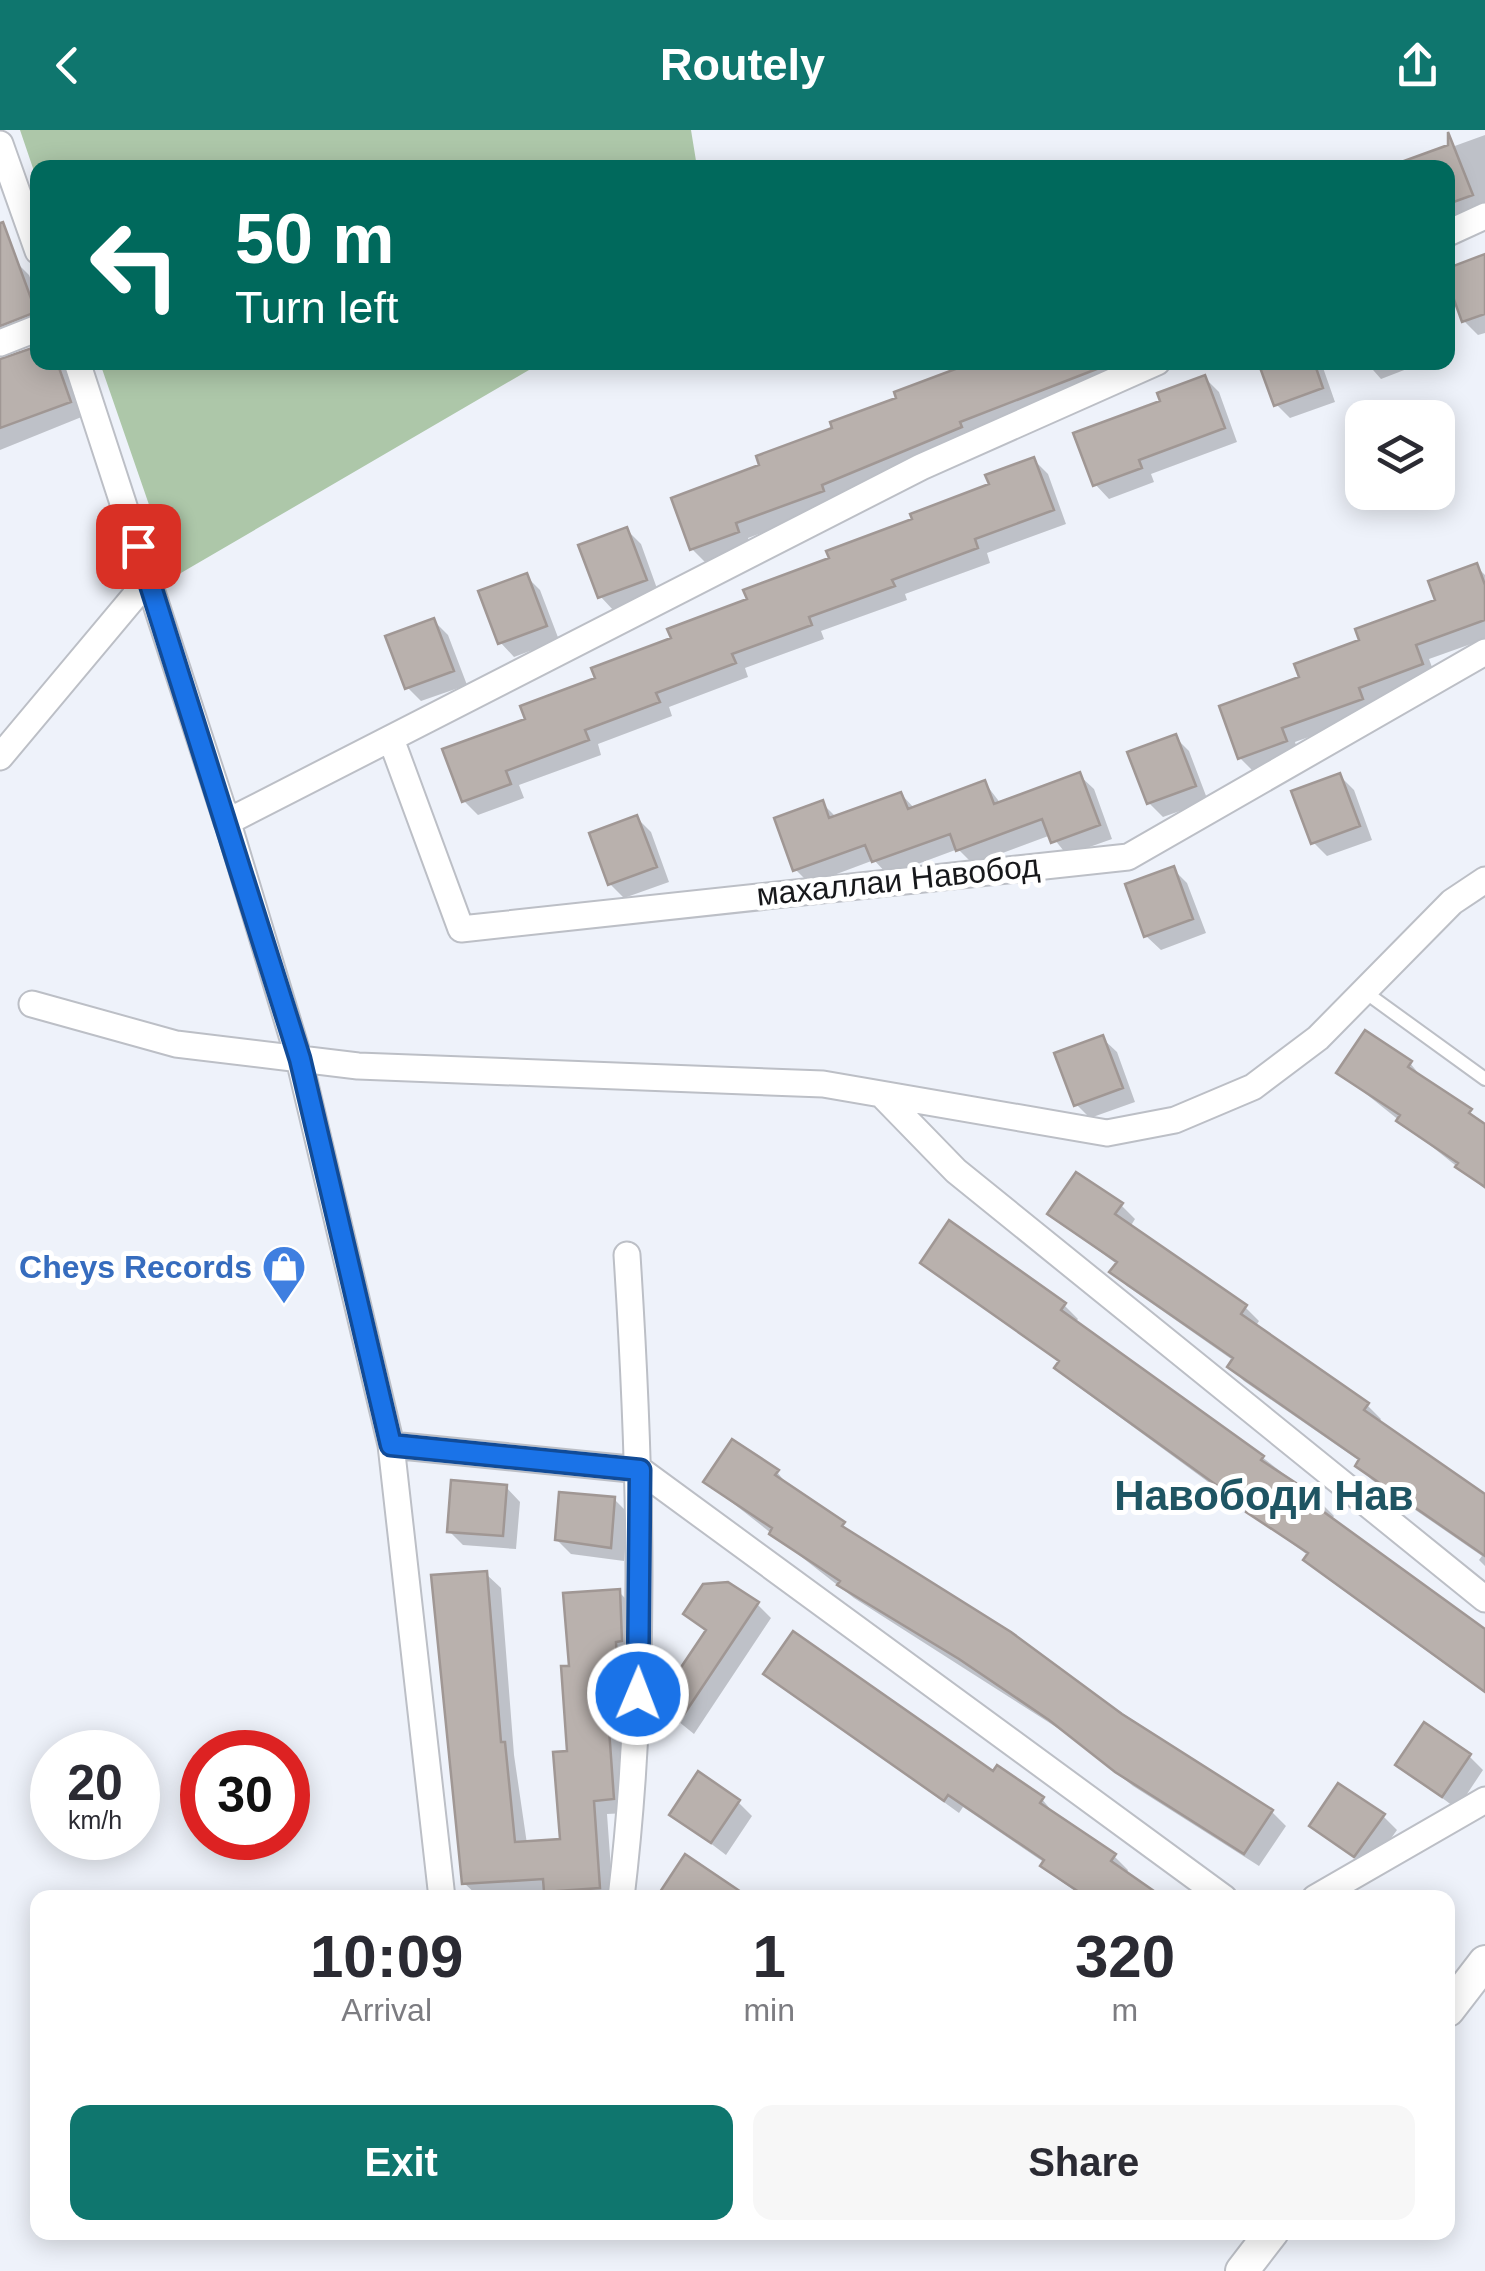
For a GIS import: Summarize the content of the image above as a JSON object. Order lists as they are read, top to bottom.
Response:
{
  "streets": {
    "street": ["махаллаи Навобод"]
  },
  "districts": ["Навободи Нав"],
  "places": {
    "shop": ["Cheys Records"]
  },
  "page": {
    "header": "Routely",
    "turn": ["50 m", "Turn left"],
    "speed": "20 km/h",
    "limit": "30",
    "eta": [
      "10:09",
      "Arrival",
      "1",
      "min",
      "320",
      "m"
    ],
    "buttons": ["Exit", "Share"]
  }
}
